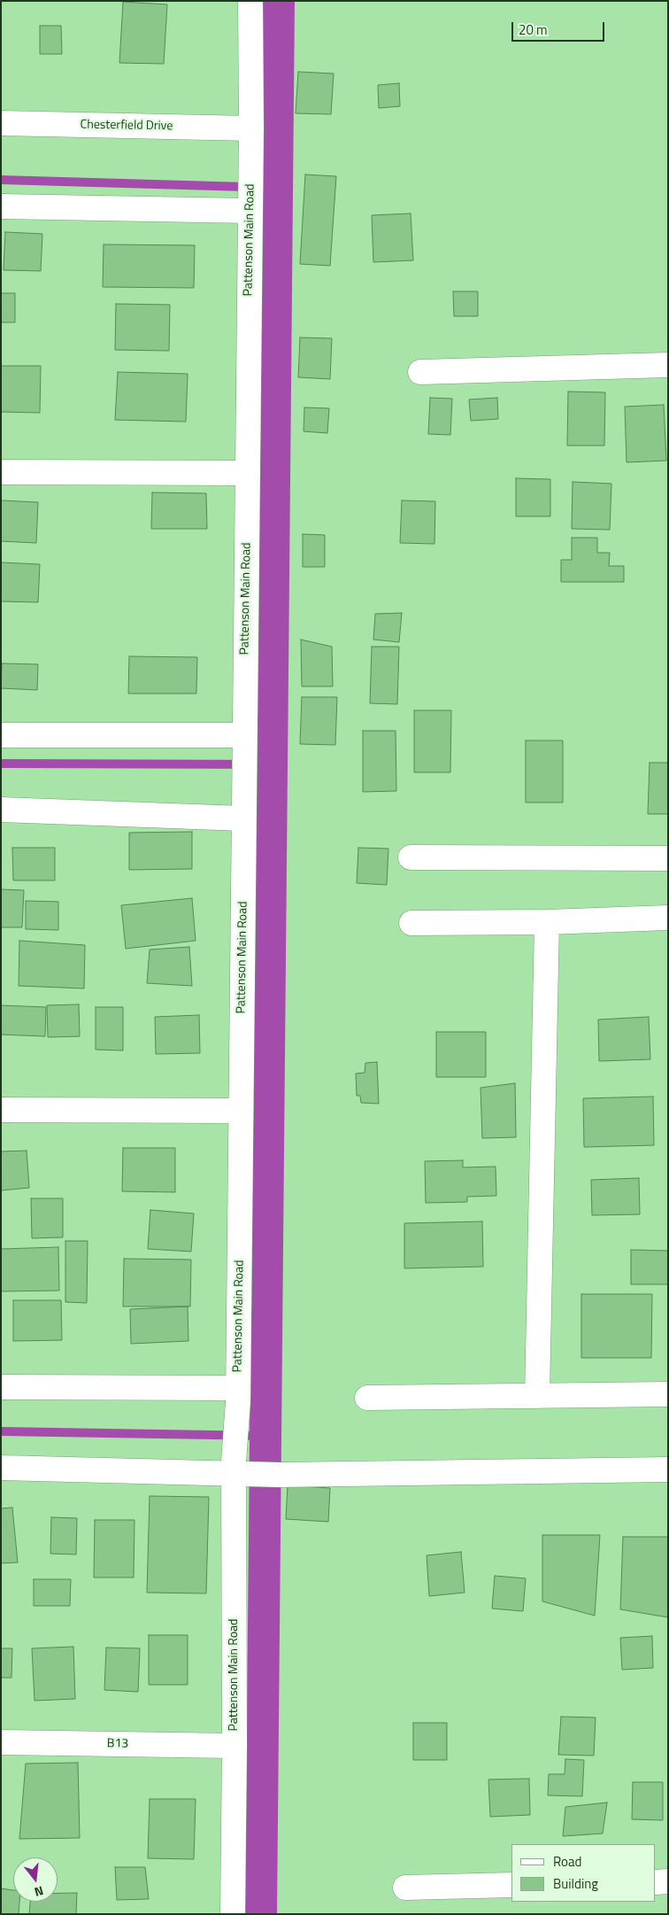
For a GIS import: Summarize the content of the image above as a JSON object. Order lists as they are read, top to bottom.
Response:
{
  "streets": {
    "street": ["Chesterfield Drive", "Pattenson Main Road", "B13"]
  },
  "crossings": [
    ["Chesterfield Drive", "Pattenson Main Road"],
    ["Pattenson Main Road", "B13"]
  ],
  "legend": ["Road", "Building"],
  "scale_bar": "20 m",
  "north": "bottom"
}
